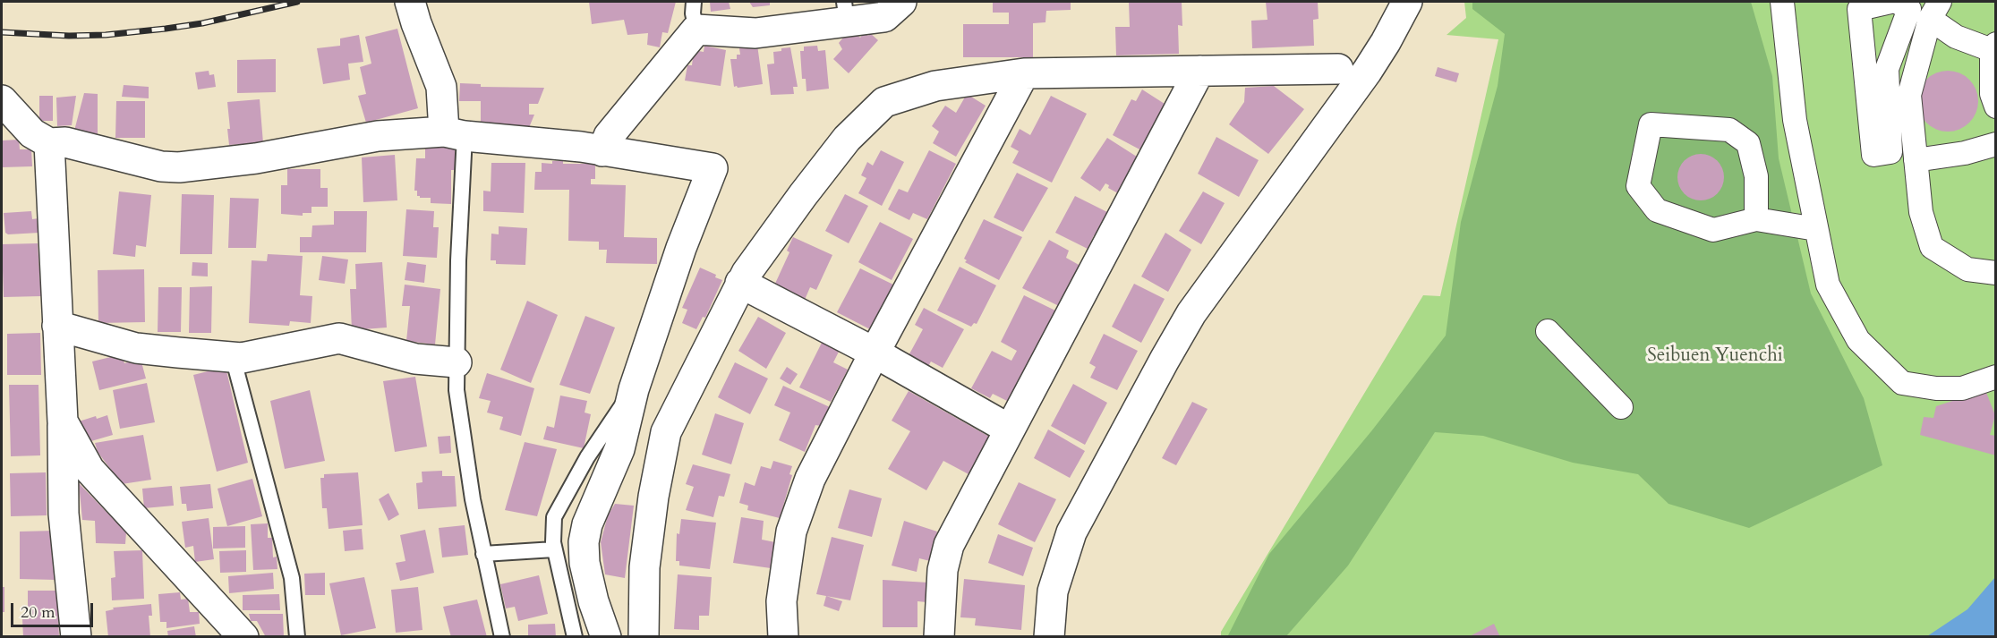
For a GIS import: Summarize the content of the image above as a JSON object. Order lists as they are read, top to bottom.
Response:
{
  "parks": ["Seibuen Yuenchi"],
  "scale_bar": "20 m"
}
